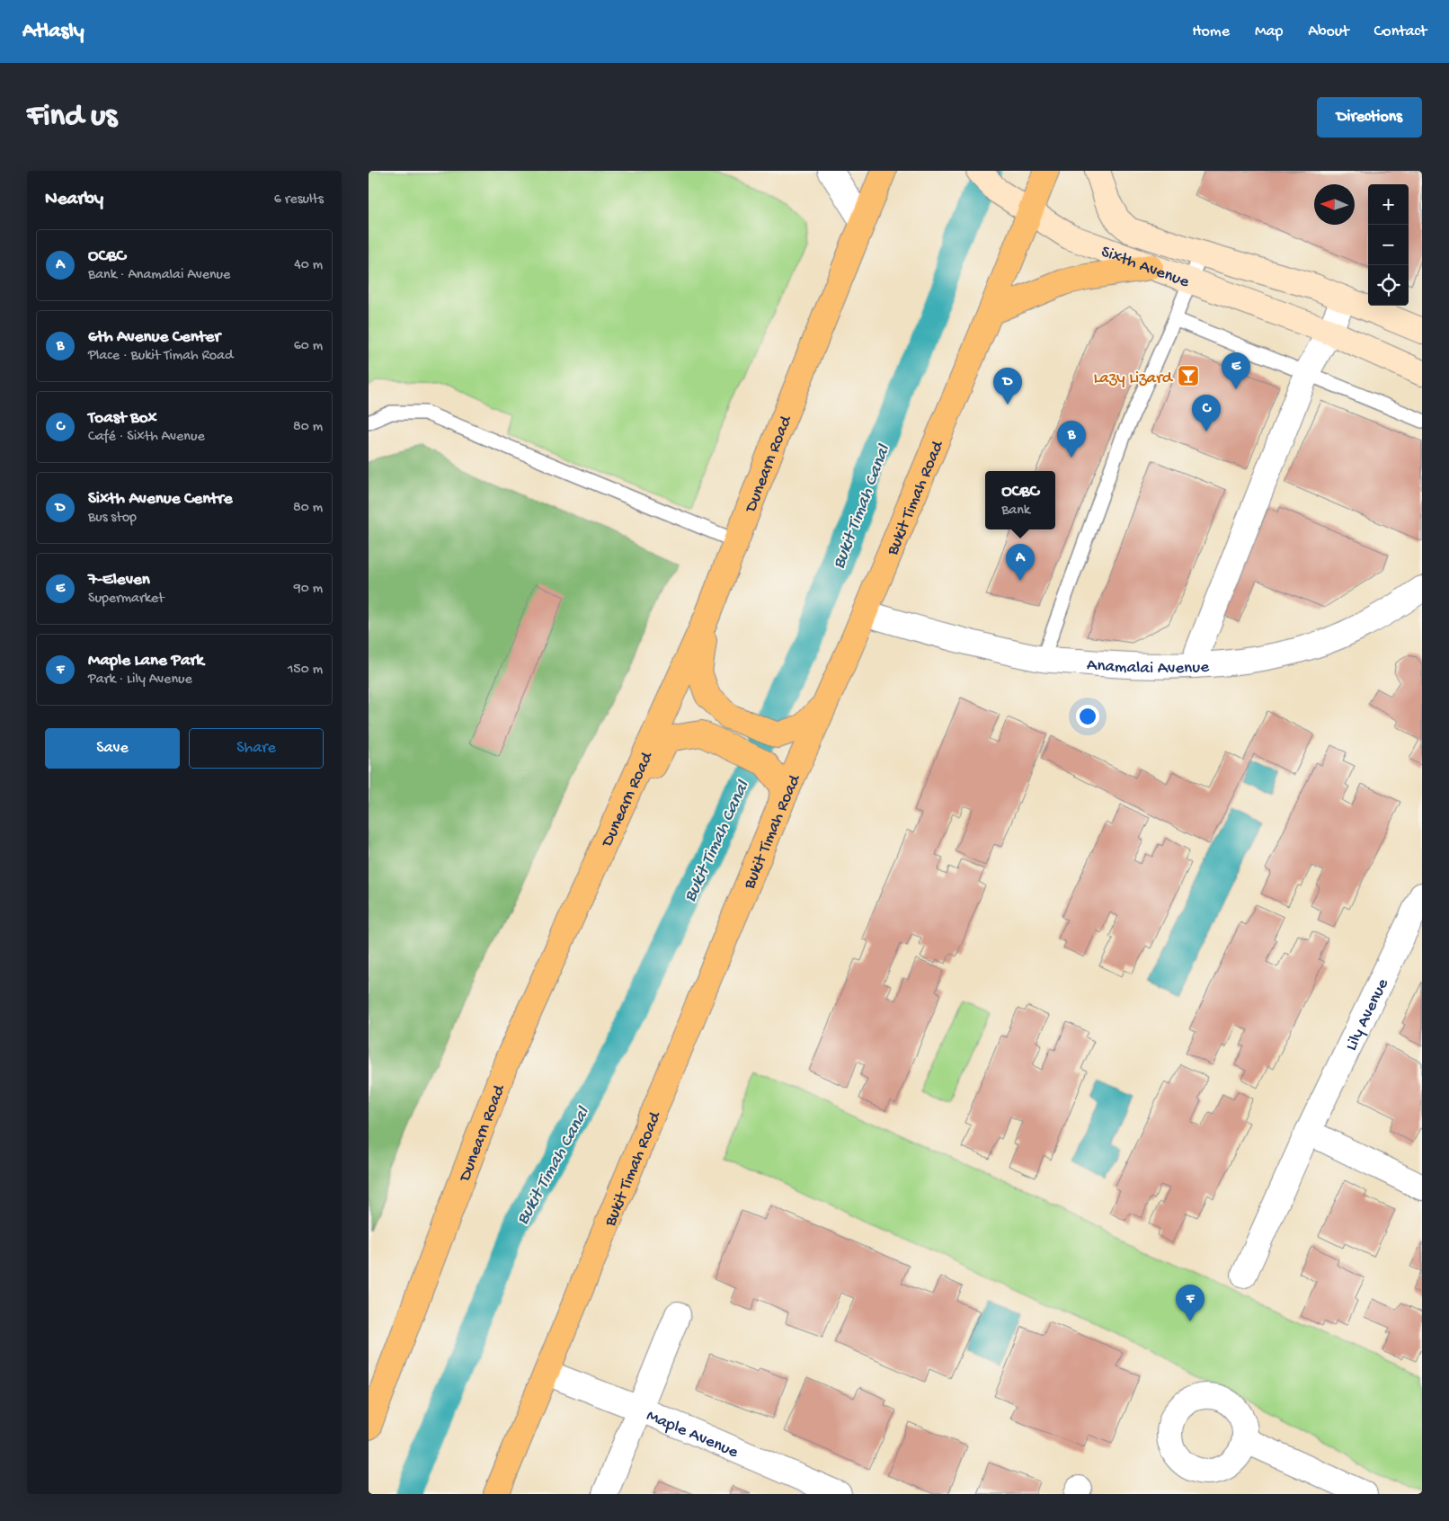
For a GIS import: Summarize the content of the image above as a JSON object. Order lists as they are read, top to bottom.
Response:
{
  "streets": {
    "highway": ["Dunearn Road", "Bukit Timah Road"],
    "main road": ["Sixth Avenue"],
    "street": ["Anamalai Avenue", "Lily Avenue", "Maple Avenue"]
  },
  "crossings": [
    ["Sixth Avenue", "Bukit Timah Road"],
    ["Bukit Timah Road", "Anamalai Avenue"],
    ["Bukit Timah Road", "Maple Avenue"]
  ],
  "water": ["Bukit Timah Canal"],
  "places": {
    "bar": ["Lazy Lizard"]
  },
  "north": "left",
  "page": {
    "header": "Atlasly",
    "nav": [
      "Home",
      "Map",
      "About",
      "Contact"
    ],
    "buttons": [
      "Directions",
      ["Save", "Share"]
    ],
    "title": "Find us",
    "heading": ["Nearby", "6 results"],
    "map_buttons": ["+", "−"],
    "list": [
      {
        "mark": "A",
        "name": "OCBC",
        "note": "Bank · Anamalai Avenue",
        "value": "40 m"
      },
      {
        "mark": "B",
        "name": "6th Avenue Center",
        "note": "Place · Bukit Timah Road",
        "value": "60 m"
      },
      {
        "mark": "C",
        "name": "Toast Box",
        "note": "Café · Sixth Avenue",
        "value": "80 m"
      },
      {
        "mark": "D",
        "name": "Sixth Avenue Centre",
        "note": "Bus stop",
        "value": "80 m"
      },
      {
        "mark": "E",
        "name": "7-Eleven",
        "note": "Supermarket",
        "value": "90 m"
      },
      {
        "mark": "F",
        "name": "Maple Lane Park",
        "note": "Park · Lily Avenue",
        "value": "150 m"
      }
    ],
    "pins": [
      "E",
      "D",
      "C",
      "B",
      "A",
      "F"
    ],
    "popup": ["OCBC", "Bank"]
  }
}
